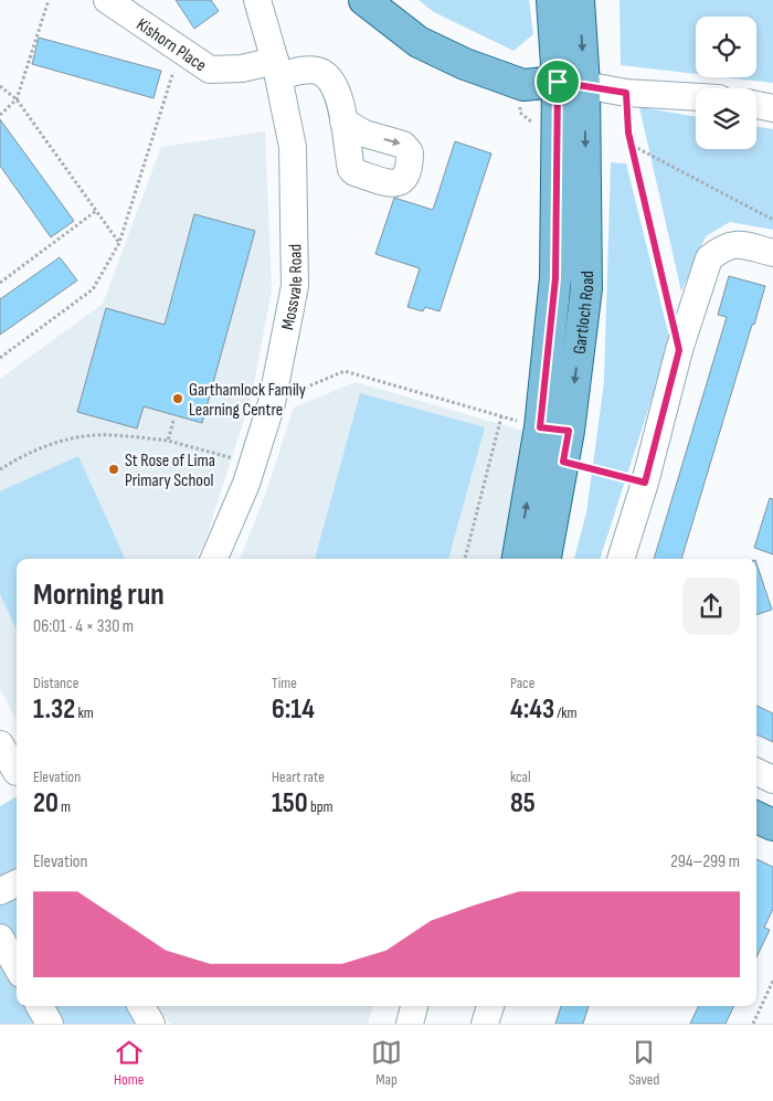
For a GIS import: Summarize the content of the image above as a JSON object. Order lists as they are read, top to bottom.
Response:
{
  "streets": {
    "main road": ["Gartloch Road"],
    "street": ["Kishorn Place", "Mossvale Road"]
  },
  "crossings": [
    ["Kishorn Place", "Mossvale Road"]
  ],
  "places": ["Garthamlock Family Learning Centre", "St Rose of Lima Primary School"],
  "page": {
    "heading": ["Morning run", "06:01 · 4 × 330 m"],
    "stats": [
      ["Distance", "1.32 km"],
      ["Time", "6:14"],
      ["Pace", "4:43 /km"],
      ["Elevation", "20 m"],
      ["Heart rate", "150 bpm"],
      ["kcal", "85"]
    ],
    "chart": ["Elevation", "294–299 m"],
    "tabs": ["Home", "Map", "Saved"]
  }
}
